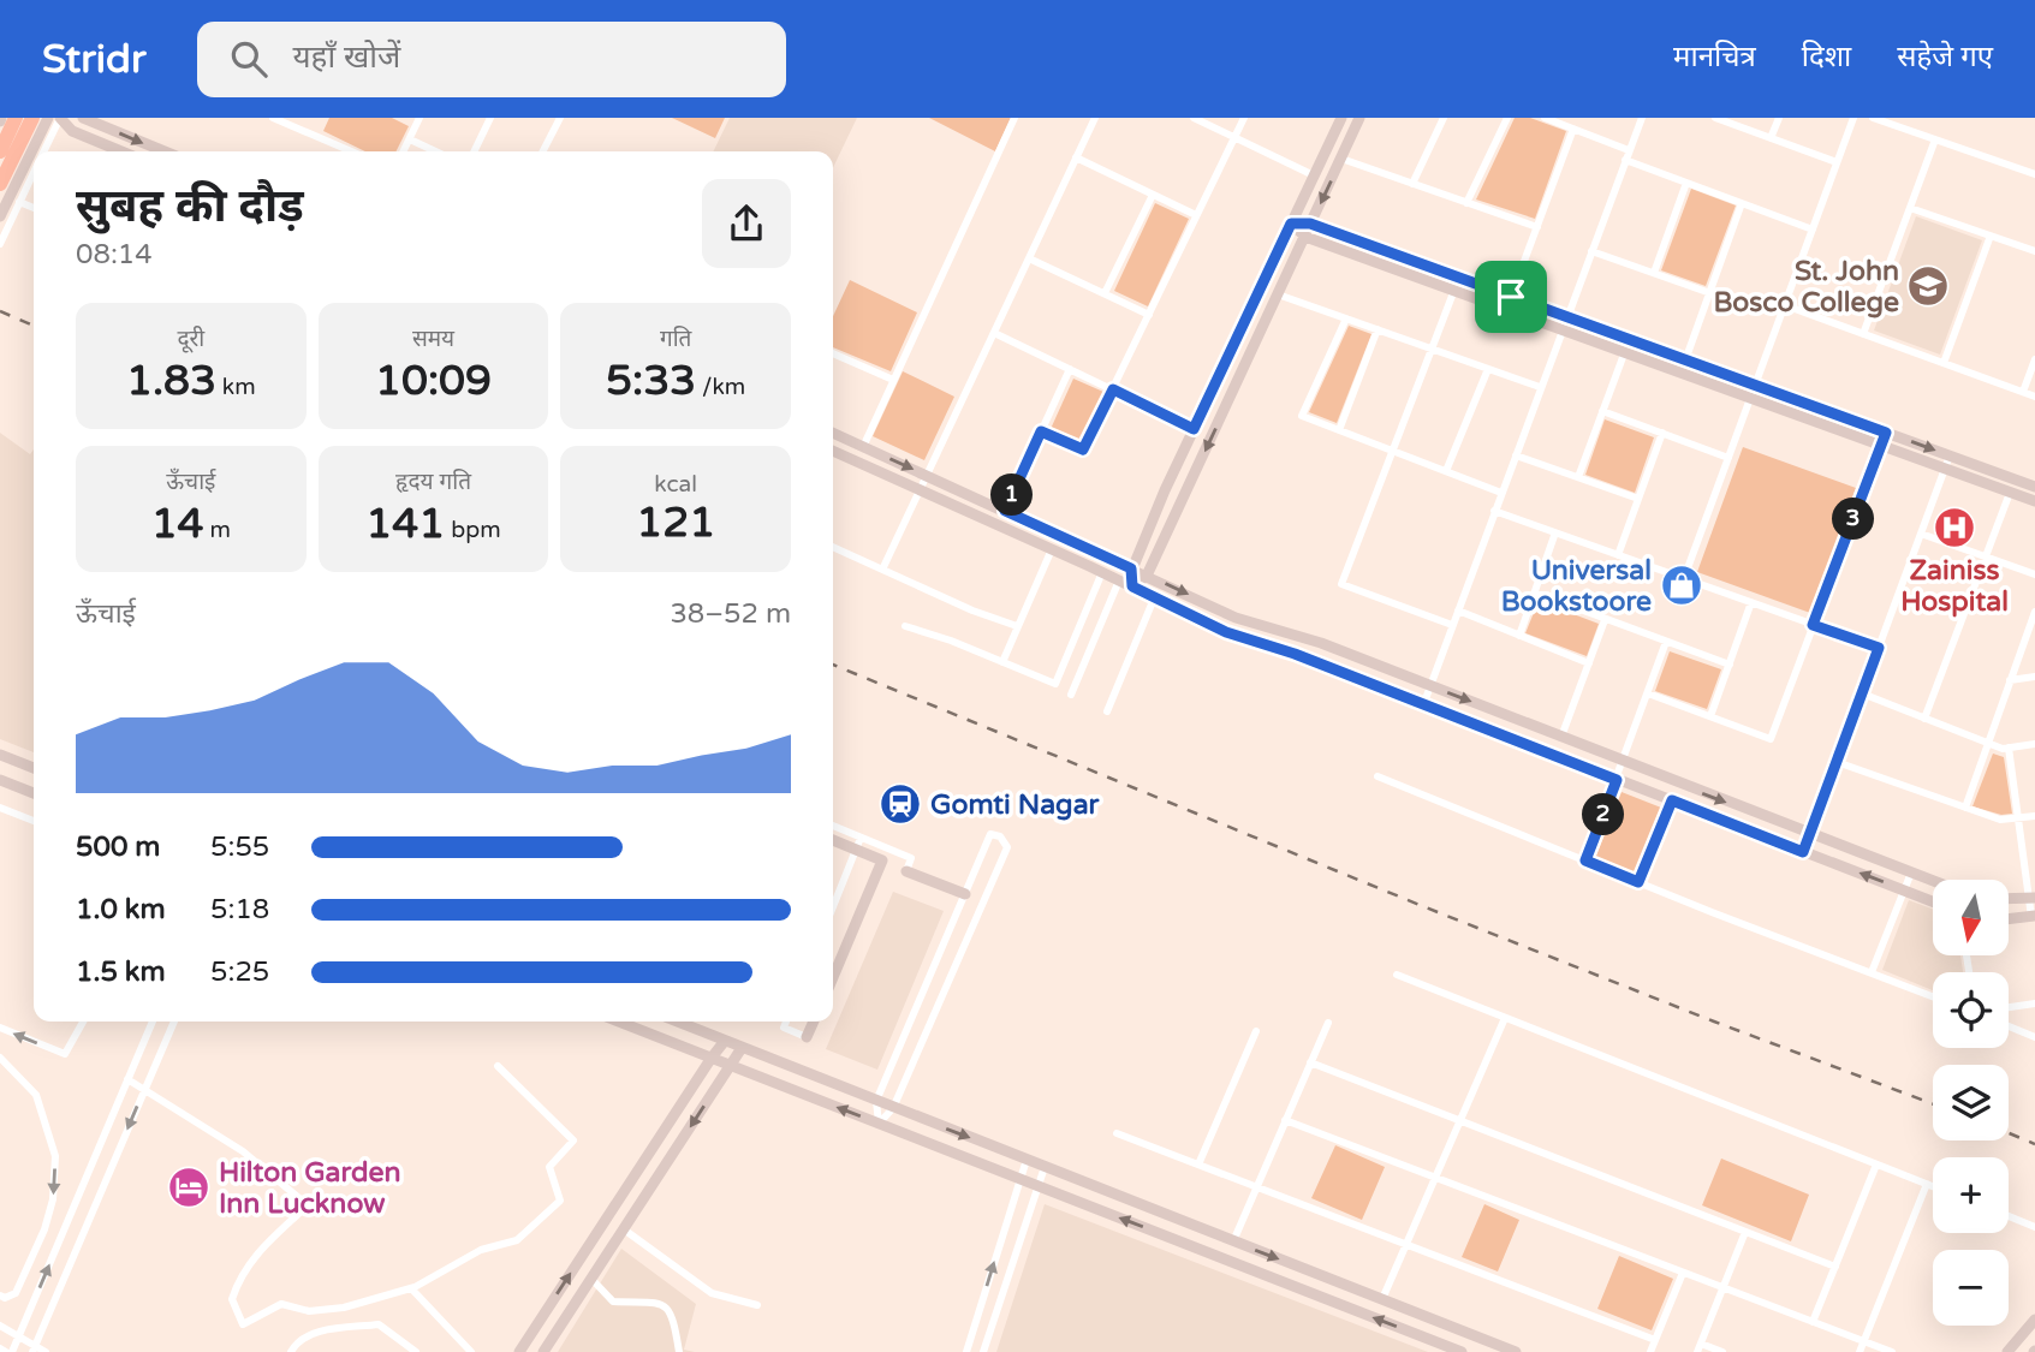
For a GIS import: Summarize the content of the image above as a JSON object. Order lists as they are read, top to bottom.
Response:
{
  "places": {
    "school or university": ["St. John Bosco College"],
    "hospital": ["Zainiss Hospital"],
    "shop": ["Universal Bookstoore"],
    "station": ["Gomti Nagar"],
    "hotel": ["Hilton Garden Inn Lucknow"]
  },
  "north": "bottom",
  "page": {
    "header": "Stridr",
    "search": "यहाँ खोजें",
    "nav": ["मानचित्र", "दिशा", "सहेजे गए"],
    "heading": ["सुबह की दौड़", "08:14"],
    "stats": [
      ["दूरी", "1.83 km"],
      ["समय", "10:09"],
      ["गति", "5:33 /km"],
      ["ऊँचाई", "14 m"],
      ["हृदय गति", "141 bpm"],
      ["kcal", "121"]
    ],
    "pins": ["1", "3", "2"],
    "chart": ["ऊँचाई", "38–52 m"],
    "list": [
      {
        "name": "500 m",
        "note": "5:55"
      },
      {
        "name": "1.0 km",
        "note": "5:18"
      },
      {
        "name": "1.5 km",
        "note": "5:25"
      }
    ],
    "map_buttons": ["+", "−"]
  }
}
